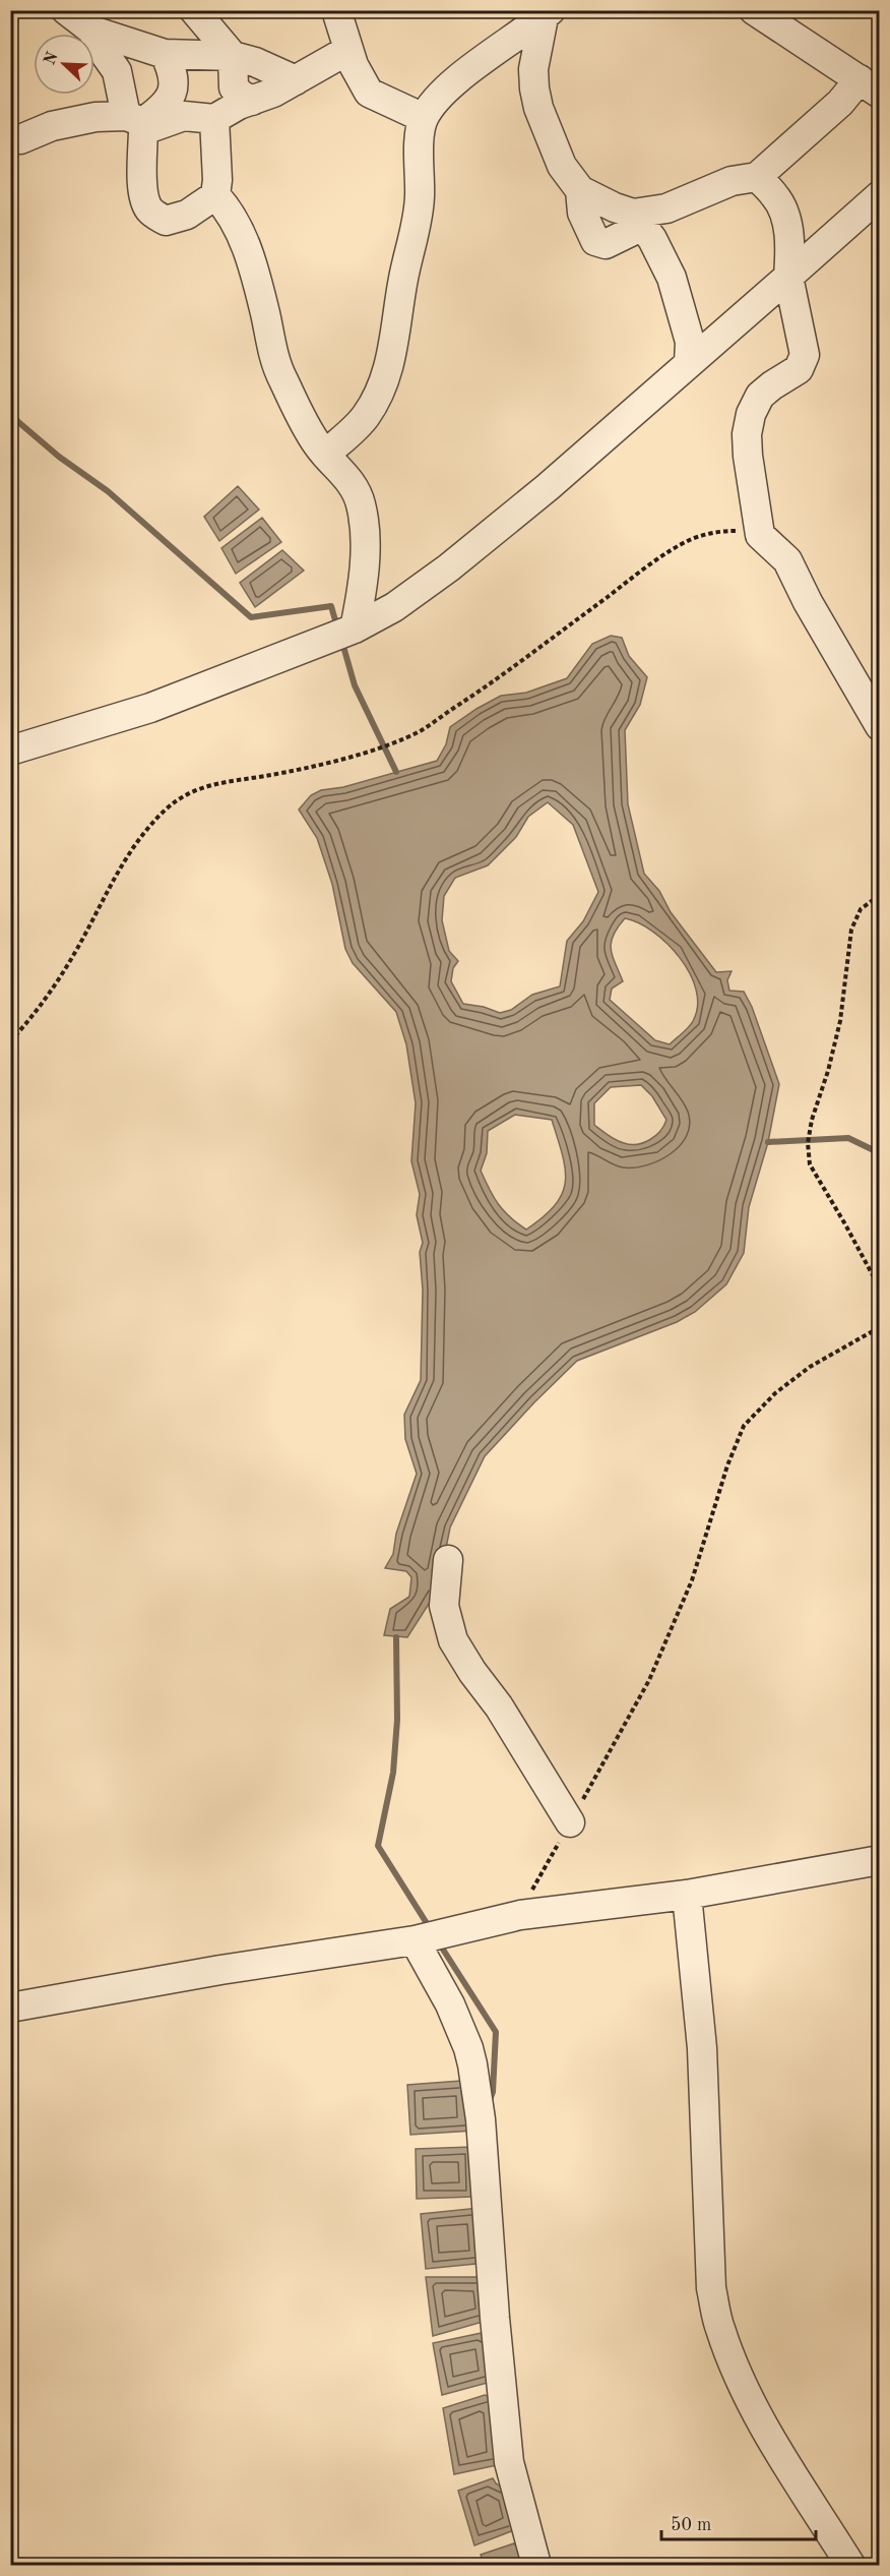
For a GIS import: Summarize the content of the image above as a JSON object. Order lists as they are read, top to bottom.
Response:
{
  "scale_bar": "50 m",
  "north": "top left"
}
